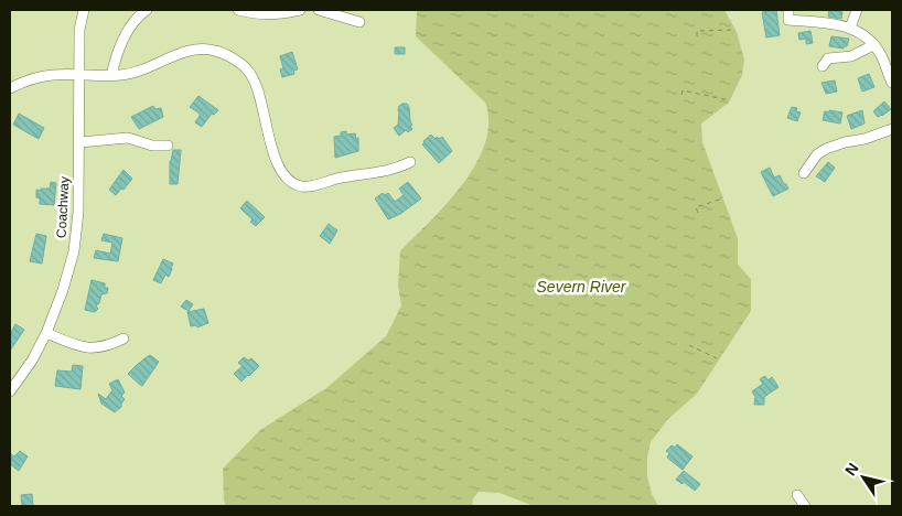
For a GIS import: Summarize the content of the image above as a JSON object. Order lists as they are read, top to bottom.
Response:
{
  "streets": {
    "street": ["Coachway"]
  },
  "water": ["Severn River"],
  "north": "top left"
}
